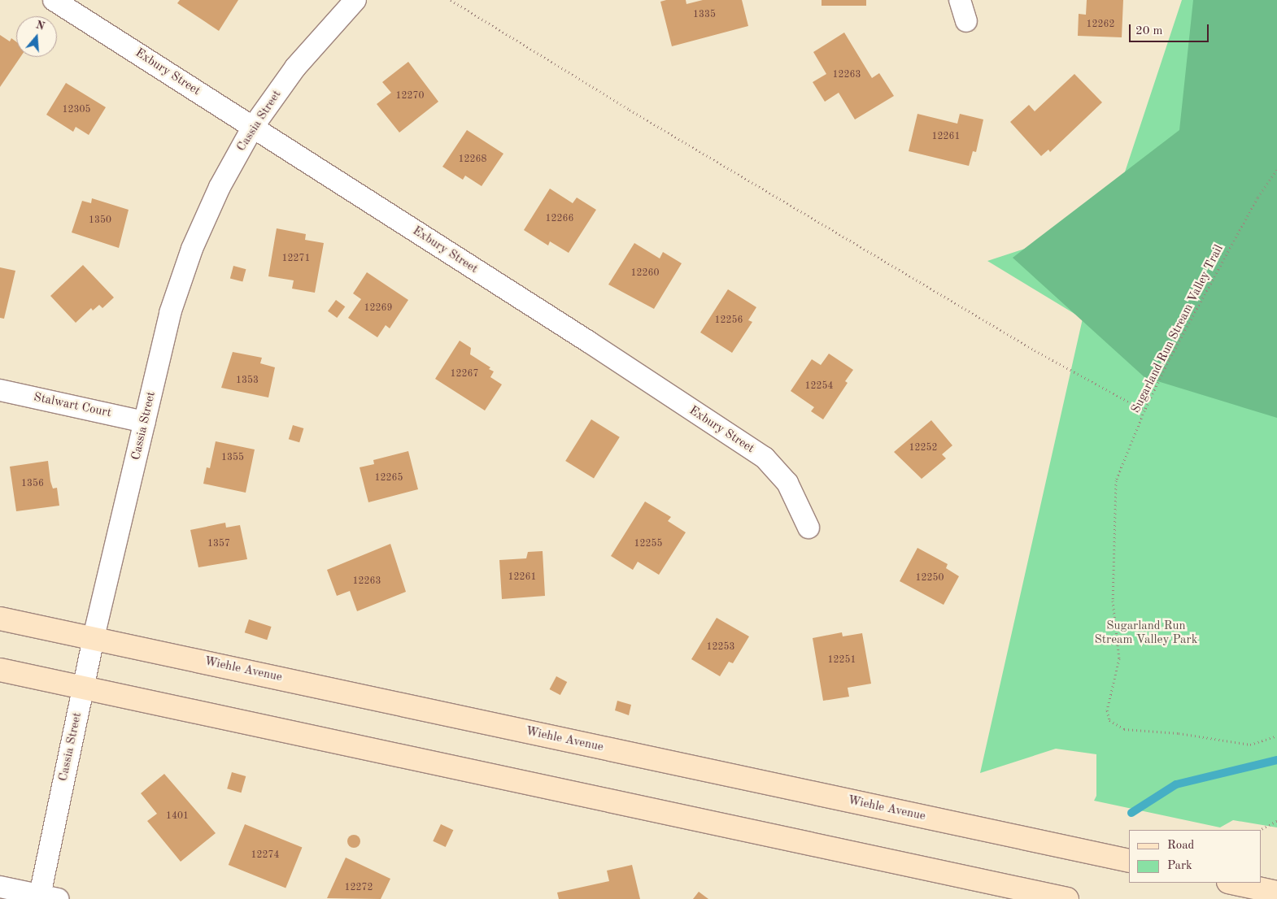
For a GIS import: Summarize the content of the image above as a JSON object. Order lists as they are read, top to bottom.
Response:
{
  "streets": {
    "main road": ["Wiehle Avenue"],
    "street": ["Exbury Street", "Cassia Street", "Stalwart Court"],
    "path": ["Sugarland Run Stream Valley Trail"]
  },
  "crossings": [
    ["Exbury Street", "Cassia Street"],
    ["Cassia Street", "Stalwart Court"],
    ["Cassia Street", "Wiehle Avenue"]
  ],
  "parks": ["Sugarland Run Stream Valley Park"],
  "house_numbers": [
    "1335",
    "12262",
    "12263",
    "12270",
    "12305",
    "12261",
    "12268",
    "12266",
    "1350",
    "12271",
    "12260",
    "12269",
    "12256",
    "12267",
    "1353",
    "12254",
    "12252",
    "1355",
    "12265",
    "1356",
    "1357",
    "12255",
    "12261",
    "12250",
    "12263",
    "12253",
    "12251",
    "1401",
    "12274",
    "12272"
  ],
  "legend": ["Road", "Park"],
  "scale_bar": "20 m",
  "north": "top"
}
